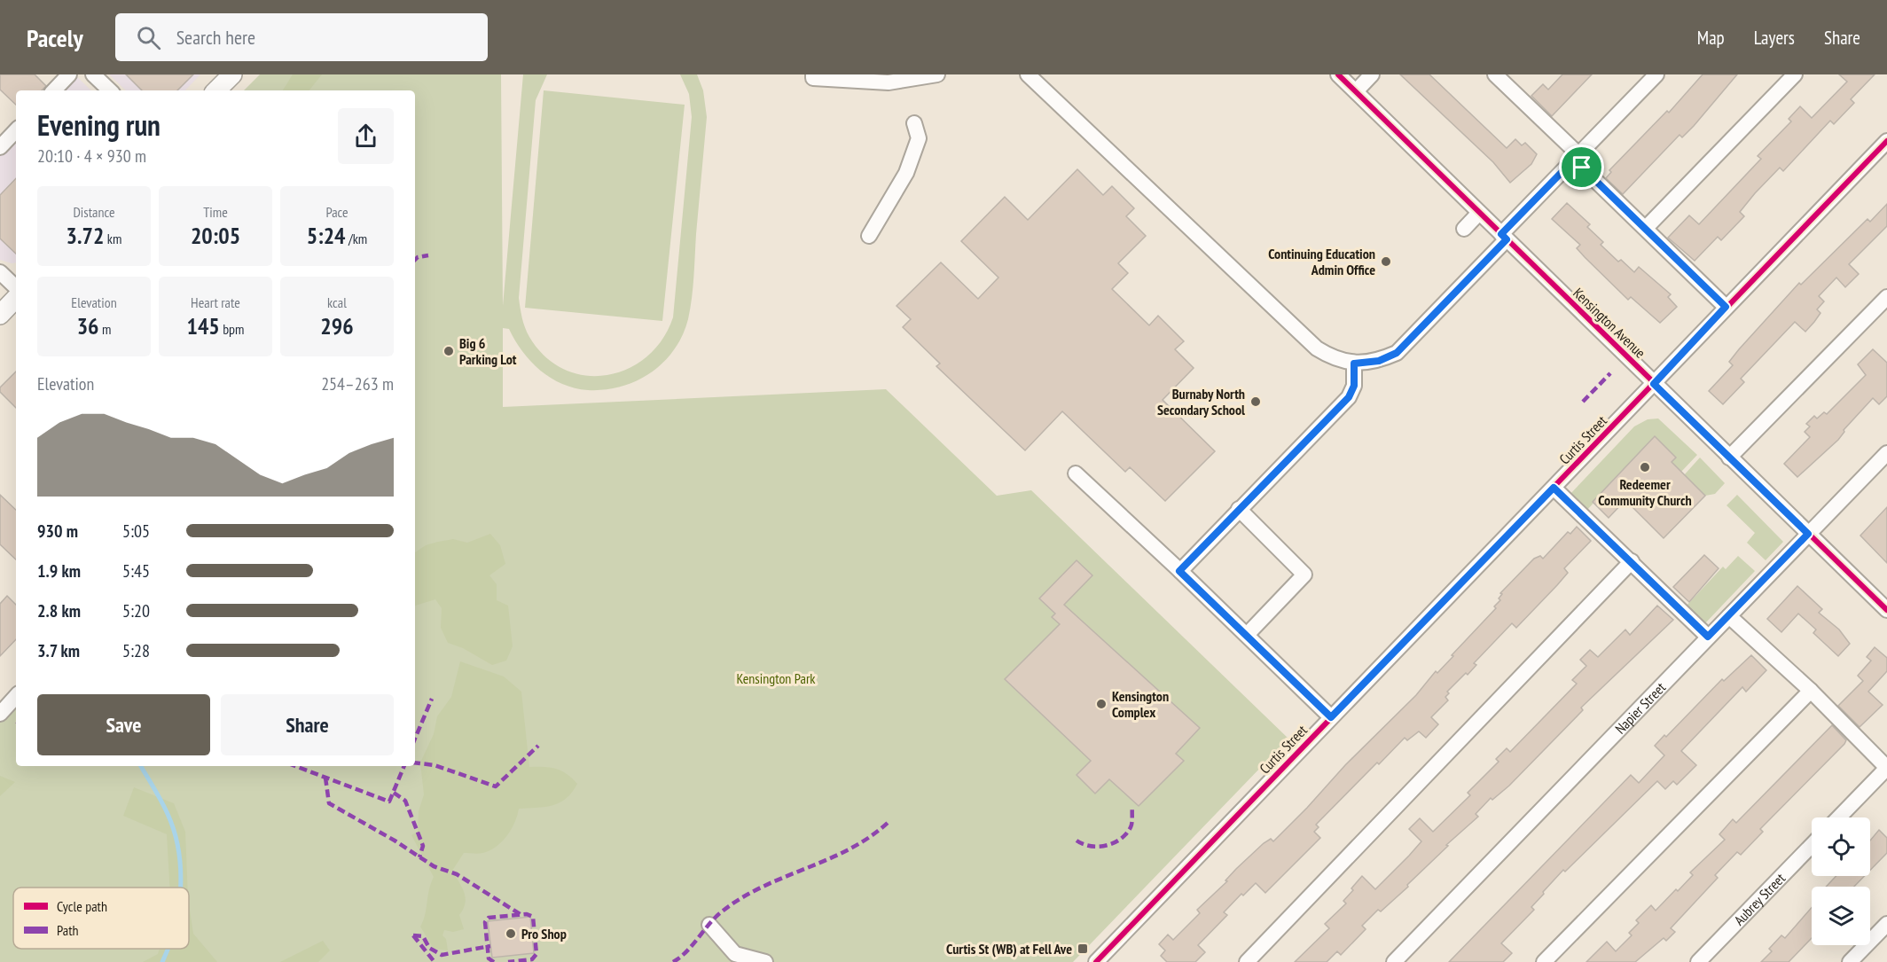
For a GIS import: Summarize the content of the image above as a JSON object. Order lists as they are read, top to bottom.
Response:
{
  "streets": {
    "street": [
      "Kensington Avenue",
      "Curtis Street",
      "Napier Street",
      "Aubrey Street"
    ]
  },
  "crossings": [
    ["Kensington Avenue", "Curtis Street"],
    ["Kensington Avenue", "Napier Street"]
  ],
  "parks": ["Kensington Park"],
  "places": {
    "other": [
      "Continuing Education Admin Office",
      "Big 6 Parking Lot",
      "Burnaby North Secondary School",
      "Redeemer Community Church",
      "Kensington Complex",
      "Pro Shop"
    ],
    "transit": ["Curtis St (WB) at Fell Ave"]
  },
  "legend": ["Cycle path", "Path"],
  "page": {
    "header": "Pacely",
    "search": "Search here",
    "nav": ["Map", "Layers", "Share"],
    "heading": ["Evening run", "20:10 · 4 × 930 m"],
    "stats": [
      ["Distance", "3.72 km"],
      ["Time", "20:05"],
      ["Pace", "5:24 /km"],
      ["Elevation", "36 m"],
      ["Heart rate", "145 bpm"],
      ["kcal", "296"]
    ],
    "chart": ["Elevation", "254–263 m"],
    "list": [
      {
        "name": "930 m",
        "note": "5:05"
      },
      {
        "name": "1.9 km",
        "note": "5:45"
      },
      {
        "name": "2.8 km",
        "note": "5:20"
      },
      {
        "name": "3.7 km",
        "note": "5:28"
      }
    ],
    "buttons": ["Save", "Share"]
  }
}
